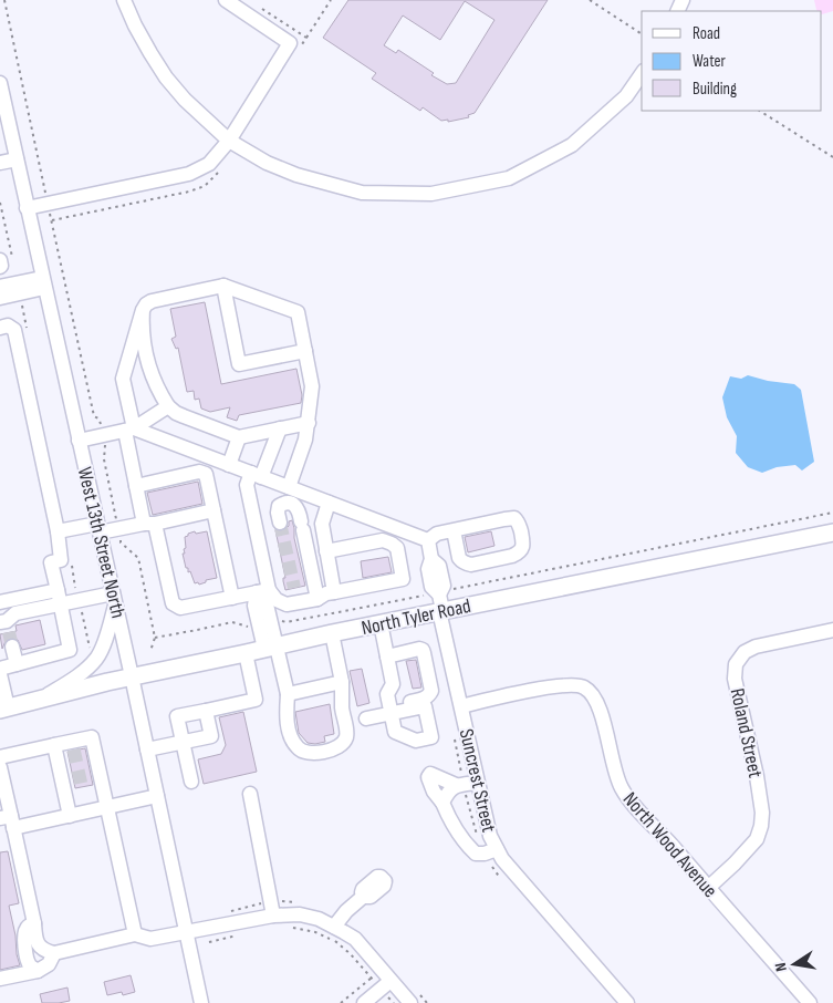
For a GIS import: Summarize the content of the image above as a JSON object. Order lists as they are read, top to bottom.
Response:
{
  "streets": {
    "main road": ["North Tyler Road"],
    "street": [
      "West 13th Street North",
      "Roland Street",
      "Suncrest Street",
      "North Wood Avenue"
    ]
  },
  "crossings": [
    ["West 13th Street North", "North Tyler Road"],
    ["North Tyler Road", "Suncrest Street"],
    ["Roland Street", "North Wood Avenue"],
    ["Suncrest Street", "North Wood Avenue"]
  ],
  "legend": ["Road", "Water", "Building"],
  "north": "left"
}
